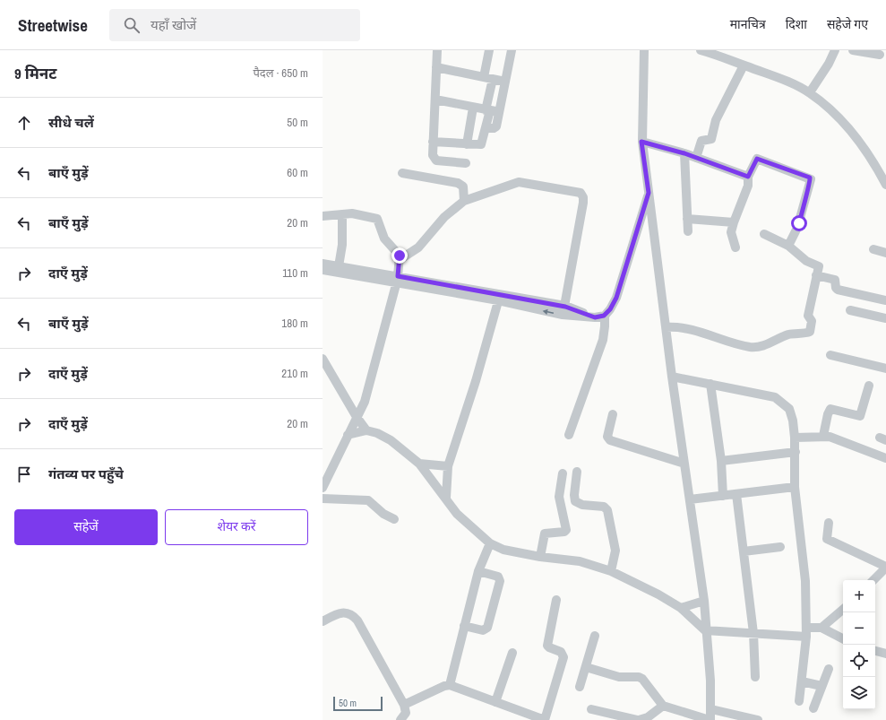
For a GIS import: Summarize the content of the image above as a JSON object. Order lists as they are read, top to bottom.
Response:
{
  "scale_bar": "50 m",
  "page": {
    "header": "Streetwise",
    "search": "यहाँ खोजें",
    "nav": ["मानचित्र", "दिशा", "सहेजे गए"],
    "heading": ["9 मिनट", "पैदल · 650 m"],
    "list": [
      ["सीधे चलें", "50 m"],
      ["बाएँ मुड़ें", "60 m"],
      ["बाएँ मुड़ें", "20 m"],
      ["दाएँ मुड़ें", "110 m"],
      ["बाएँ मुड़ें", "180 m"],
      ["दाएँ मुड़ें", "210 m"],
      ["दाएँ मुड़ें", "20 m"],
      "गंतव्य पर पहुँचे"
    ],
    "buttons": ["सहेजें", "शेयर करें"],
    "map_buttons": ["+", "−"],
    "scale": "50 m"
  }
}
